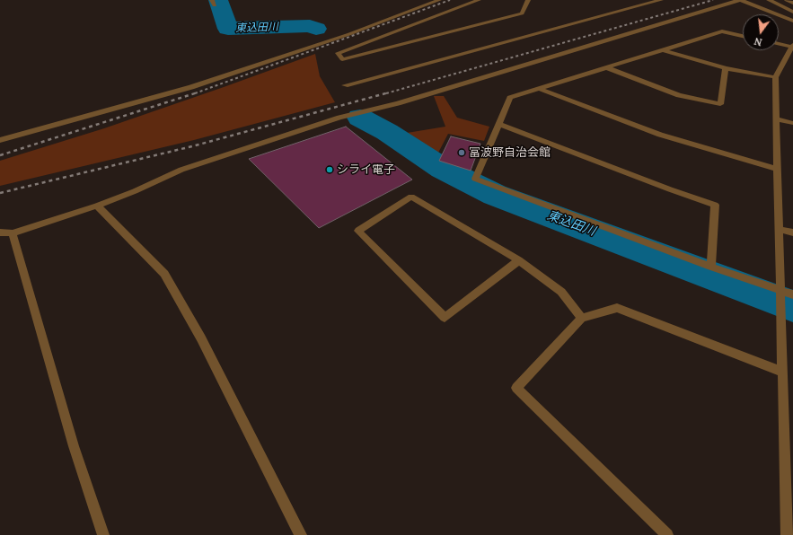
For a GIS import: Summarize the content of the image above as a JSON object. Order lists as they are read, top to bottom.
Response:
{
  "water": ["東込田川"],
  "places": ["冨波野自治会館", "シライ電子"],
  "north": "bottom"
}
